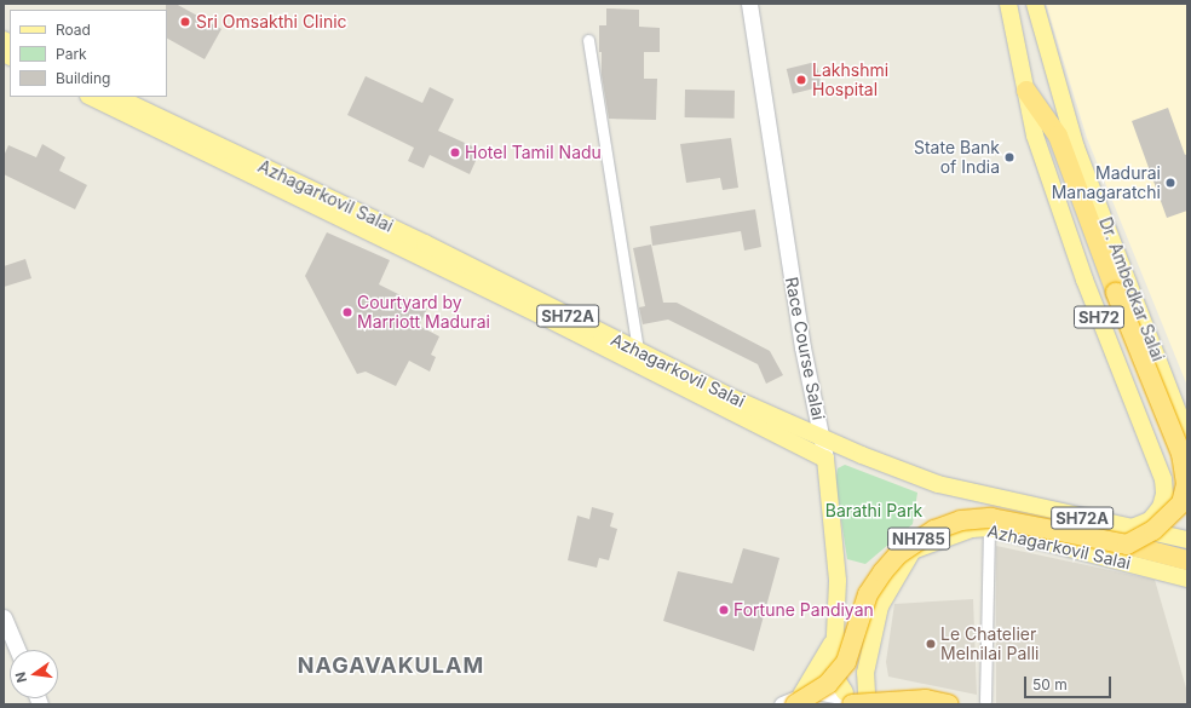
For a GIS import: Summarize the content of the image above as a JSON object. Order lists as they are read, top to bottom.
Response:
{
  "streets": {
    "highway": ["NH785"],
    "main road": [
      "Azhagarkovil Salai",
      "Dr. Ambedkar Salai",
      "SH72A",
      "SH72",
      "Race Course Salai"
    ]
  },
  "crossings": [
    ["Azhagarkovil Salai", "SH72"],
    ["Azhagarkovil Salai", "Race Course Salai"],
    ["Azhagarkovil Salai", "NH785"],
    ["SH72", "NH785"]
  ],
  "districts": ["NAGAVAKULAM"],
  "parks": ["Barathi Park"],
  "places": [
    "Sri Omsakthi Clinic",
    "Lakhshmi Hospital",
    "Hotel Tamil Nadu",
    "State Bank of India",
    "Madurai Managaratchi",
    "Courtyard by Marriott Madurai",
    "Fortune Pandiyan",
    "Le Chatelier Melnilai Palli"
  ],
  "legend": ["Road", "Park", "Building"],
  "scale_bar": "50 m",
  "north": "left"
}
